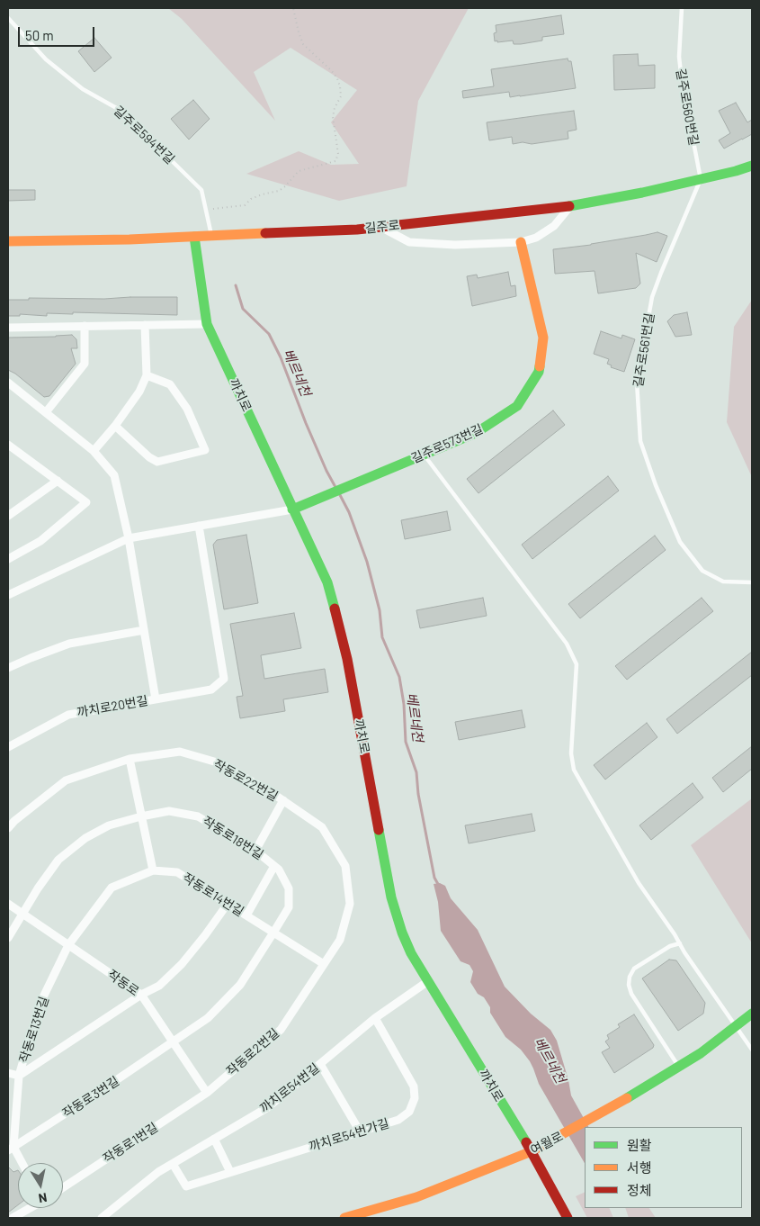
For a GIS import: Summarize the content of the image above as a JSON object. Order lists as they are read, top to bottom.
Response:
{
  "streets": {
    "street": [
      "길주로",
      "까치로",
      "길주로573번길",
      "까치로20번길",
      "작동로22번길",
      "작동로18번길",
      "작동로14번길",
      "작동로",
      "작동로13번길",
      "작동로2번길",
      "까치로54번길",
      "작동로3번길",
      "까치로54번가길",
      "작동로1번길",
      "여월로"
    ],
    "lane": ["길주로560번길", "길주로594번길", "길주로561번길"]
  },
  "crossings": [
    ["길주로560번길", "길주로"],
    ["길주로560번길", "길주로561번길"],
    ["길주로594번길", "길주로"],
    ["길주로", "길주로561번길"],
    ["길주로", "까치로"],
    ["까치로", "길주로573번길"],
    ["까치로", "까치로54번길"],
    ["까치로", "여월로"],
    ["작동로22번길", "작동로14번길"],
    ["작동로22번길", "작동로2번길"],
    ["작동로18번길", "작동로14번길"],
    ["작동로18번길", "작동로"],
    ["작동로18번길", "작동로3번길"],
    ["작동로14번길", "작동로"],
    ["작동로14번길", "작동로13번길"],
    ["작동로14번길", "작동로2번길"],
    ["작동로", "작동로13번길"],
    ["작동로", "작동로2번길"],
    ["작동로", "작동로3번길"],
    ["작동로", "작동로1번길"],
    ["작동로13번길", "작동로3번길"],
    ["작동로2번길", "작동로1번길"],
    ["까치로54번길", "까치로54번가길"]
  ],
  "water": ["베르네천"],
  "legend": ["원활", "서행", "정체"],
  "scale_bar": "50 m",
  "north": "bottom"
}
